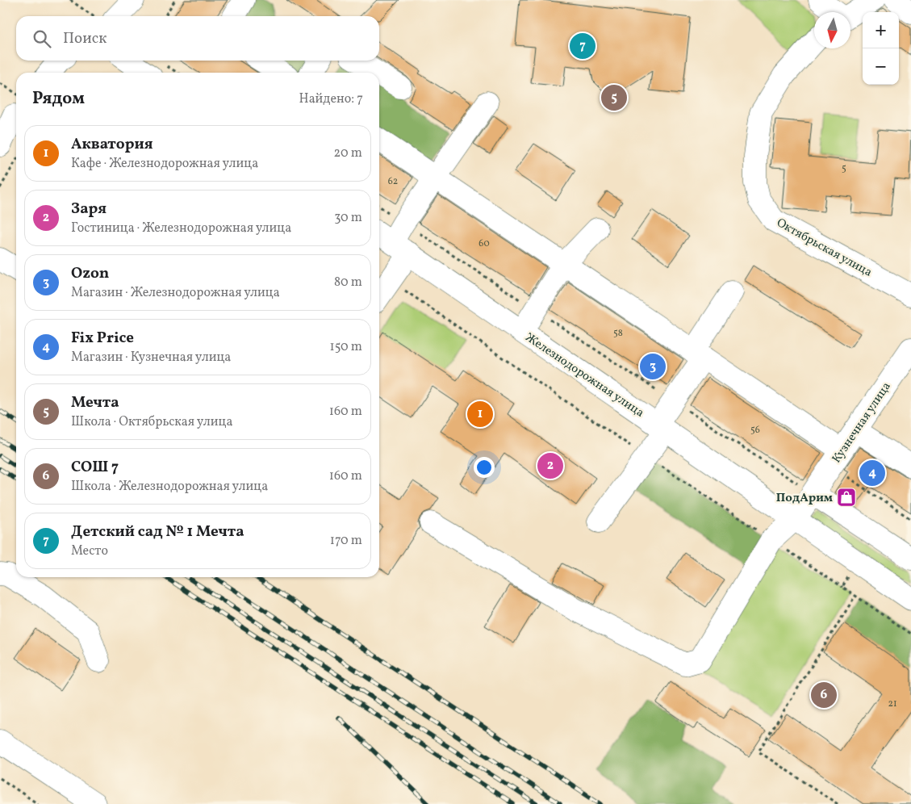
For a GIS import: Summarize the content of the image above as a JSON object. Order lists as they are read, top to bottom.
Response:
{
  "streets": {
    "street": ["Октябрьская улица", "Железнодорожная улица", "Кузнечная улица"]
  },
  "places": {
    "shop": ["ПодАрим"]
  },
  "house_numbers": [
    "5",
    "62",
    "60",
    "58",
    "56",
    "21"
  ],
  "north": "bottom",
  "page": {
    "map_buttons": ["+", "−"],
    "search": "Поиск",
    "pins": [
      "7",
      "5",
      "3",
      "1",
      "2",
      "4",
      "6"
    ],
    "heading": ["Рядом", "Найдено: 7"],
    "list": [
      {
        "mark": "1",
        "name": "Акватория",
        "note": "Кафе · Железнодорожная улица",
        "value": "20 m"
      },
      {
        "mark": "2",
        "name": "Заря",
        "note": "Гостиница · Железнодорожная улица",
        "value": "30 m"
      },
      {
        "mark": "3",
        "name": "Ozon",
        "note": "Магазин · Железнодорожная улица",
        "value": "80 m"
      },
      {
        "mark": "4",
        "name": "Fix Price",
        "note": "Магазин · Кузнечная улица",
        "value": "150 m"
      },
      {
        "mark": "5",
        "name": "Мечта",
        "note": "Школа · Октябрьская улица",
        "value": "160 m"
      },
      {
        "mark": "6",
        "name": "СОШ 7",
        "note": "Школа · Железнодорожная улица",
        "value": "160 m"
      },
      {
        "mark": "7",
        "name": "Детский сад № 1 Мечта",
        "note": "Место",
        "value": "170 m"
      }
    ]
  }
}
